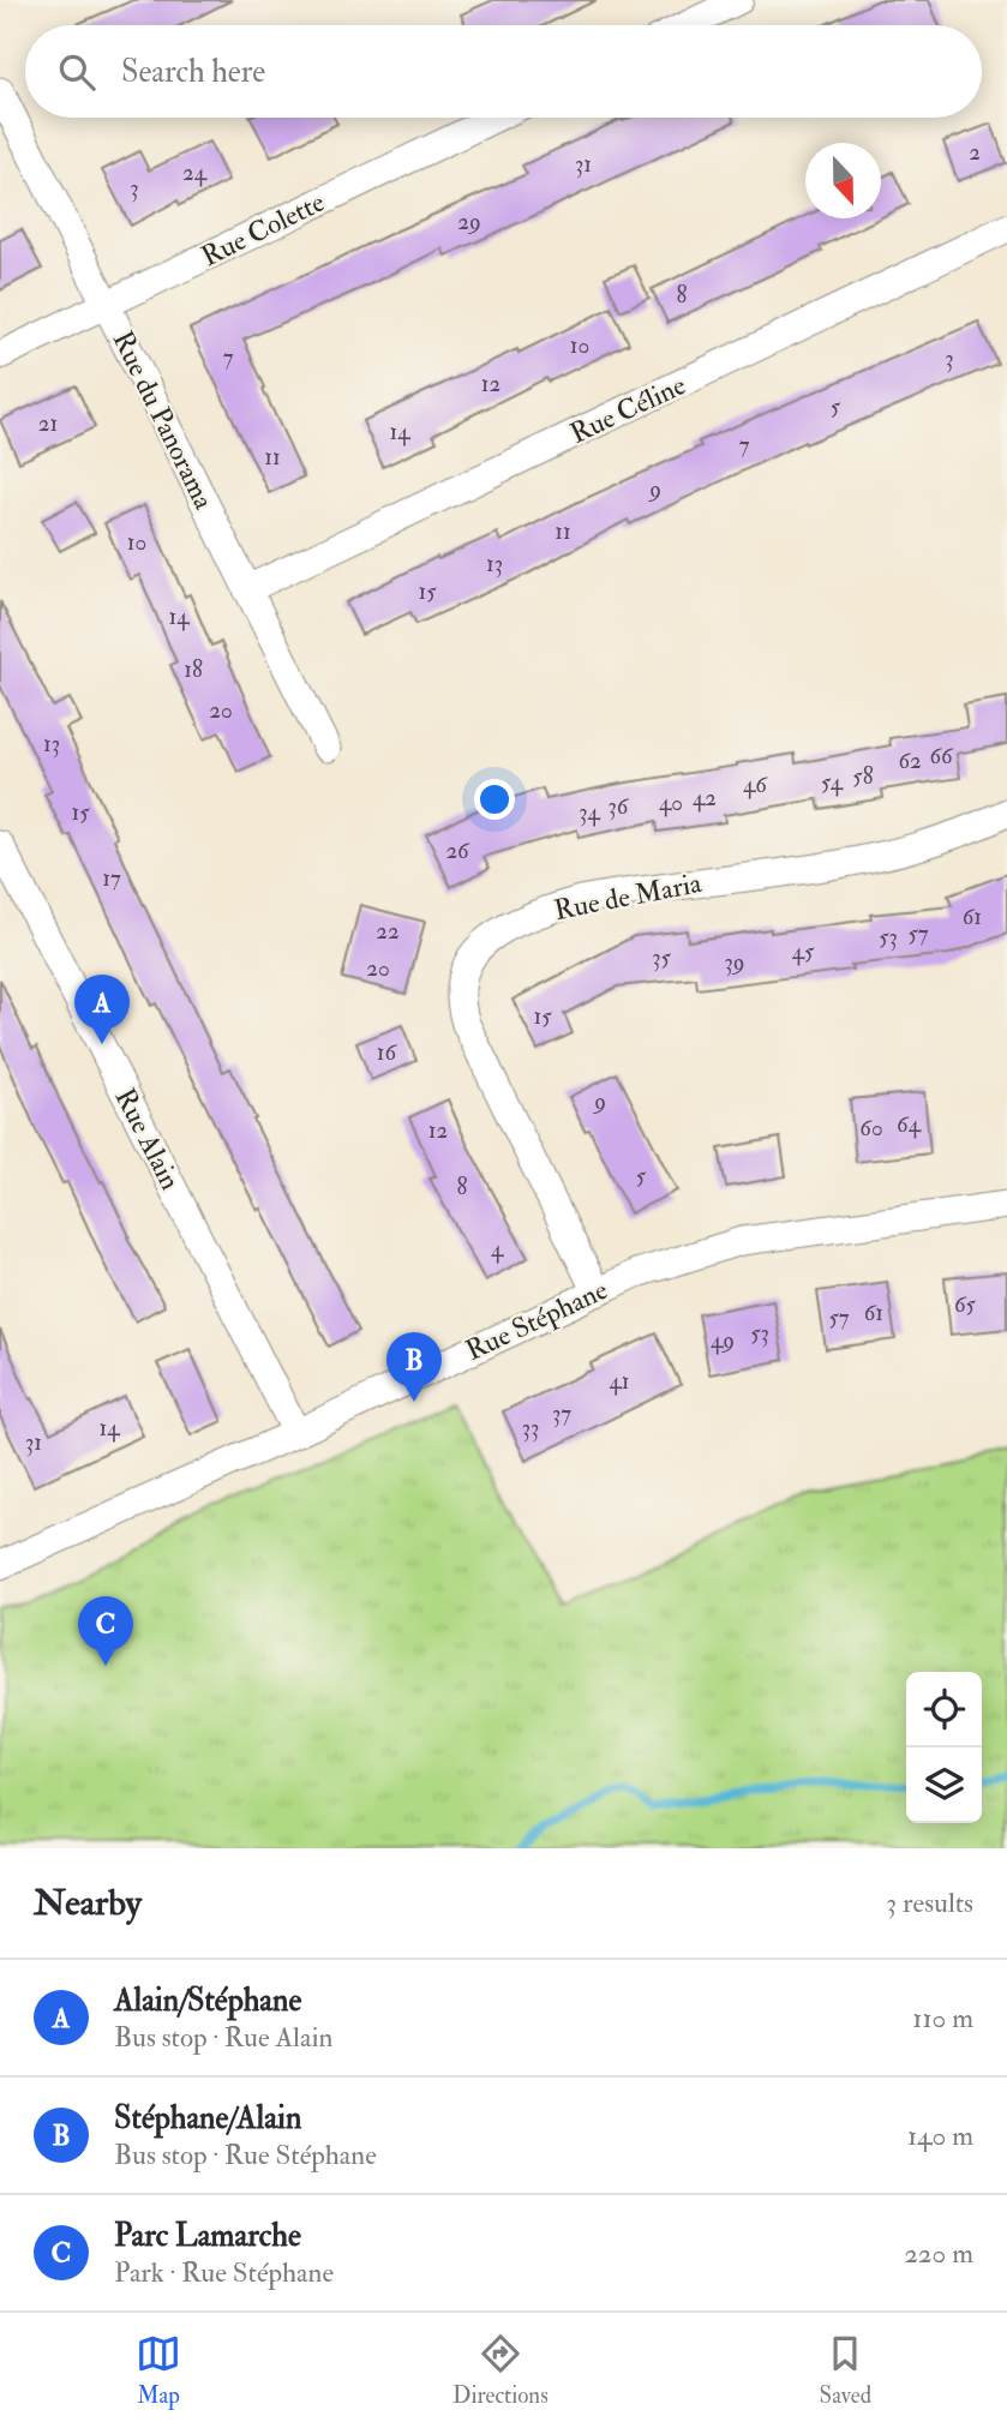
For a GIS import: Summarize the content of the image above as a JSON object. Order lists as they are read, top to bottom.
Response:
{
  "streets": {
    "street": [
      "Rue Colette",
      "Rue Céline",
      "Rue du Panorama",
      "Rue de Maria",
      "Rue Alain",
      "Rue Stéphane"
    ]
  },
  "crossings": [
    ["Rue Colette", "Rue du Panorama"],
    ["Rue Céline", "Rue du Panorama"],
    ["Rue de Maria", "Rue Stéphane"],
    ["Rue Alain", "Rue Stéphane"]
  ],
  "house_numbers": [
    "2",
    "31",
    "24",
    "3",
    "29",
    "8",
    "10",
    "7",
    "3",
    "12",
    "5",
    "21",
    "14",
    "7",
    "11",
    "9",
    "11",
    "10",
    "13",
    "15",
    "14",
    "18",
    "20",
    "13",
    "66",
    "62",
    "58",
    "54",
    "46",
    "42",
    "40",
    "36",
    "15",
    "34",
    "26",
    "17",
    "61",
    "22",
    "57",
    "53",
    "45",
    "35",
    "39",
    "20",
    "15",
    "16",
    "9",
    "64",
    "60",
    "12",
    "5",
    "8",
    "4",
    "65",
    "61",
    "57",
    "53",
    "49",
    "41",
    "37",
    "14",
    "33",
    "31"
  ],
  "north": "bottom",
  "page": {
    "search": "Search here",
    "pins": ["A", "B", "C"],
    "heading": ["Nearby", "3 results"],
    "list": [
      {
        "mark": "A",
        "name": "Alain/Stéphane",
        "note": "Bus stop · Rue Alain",
        "value": "110 m"
      },
      {
        "mark": "B",
        "name": "Stéphane/Alain",
        "note": "Bus stop · Rue Stéphane",
        "value": "140 m"
      },
      {
        "mark": "C",
        "name": "Parc Lamarche",
        "note": "Park · Rue Stéphane",
        "value": "220 m"
      }
    ],
    "nav": ["Map", "Directions", "Saved"]
  }
}
